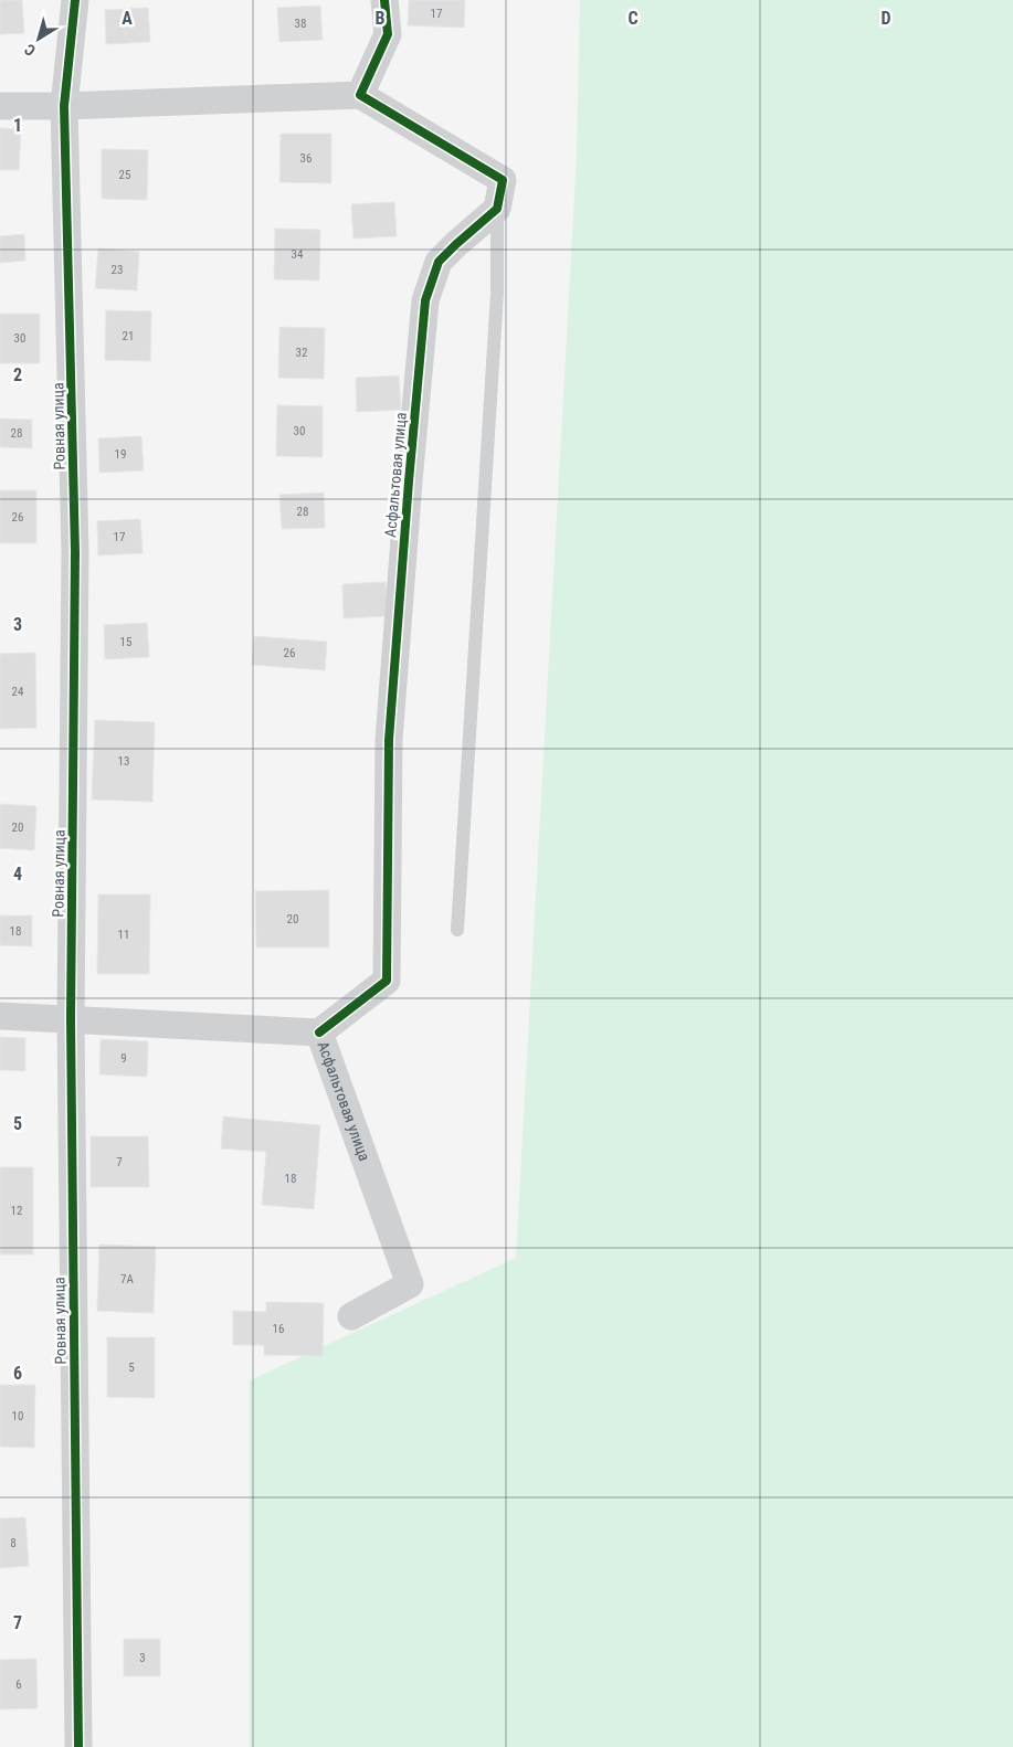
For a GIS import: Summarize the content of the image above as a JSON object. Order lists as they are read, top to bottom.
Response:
{
  "streets": {
    "street": ["Ровная улица", "Асфальтовая улица"]
  },
  "house_numbers": [
    "17",
    "38",
    "36",
    "25",
    "34",
    "23",
    "21",
    "30",
    "32",
    "30",
    "28",
    "19",
    "28",
    "26",
    "17",
    "15",
    "26",
    "24",
    "13",
    "20",
    "20",
    "18",
    "11",
    "9",
    "7",
    "18",
    "12",
    "7А",
    "16",
    "5",
    "10",
    "8",
    "3",
    "6"
  ],
  "north": "bottom left",
  "grid": {
    "columns": [
      "A",
      "B",
      "C",
      "D"
    ],
    "rows": [
      "1",
      "2",
      "3",
      "4",
      "5",
      "6",
      "7"
    ]
  }
}
